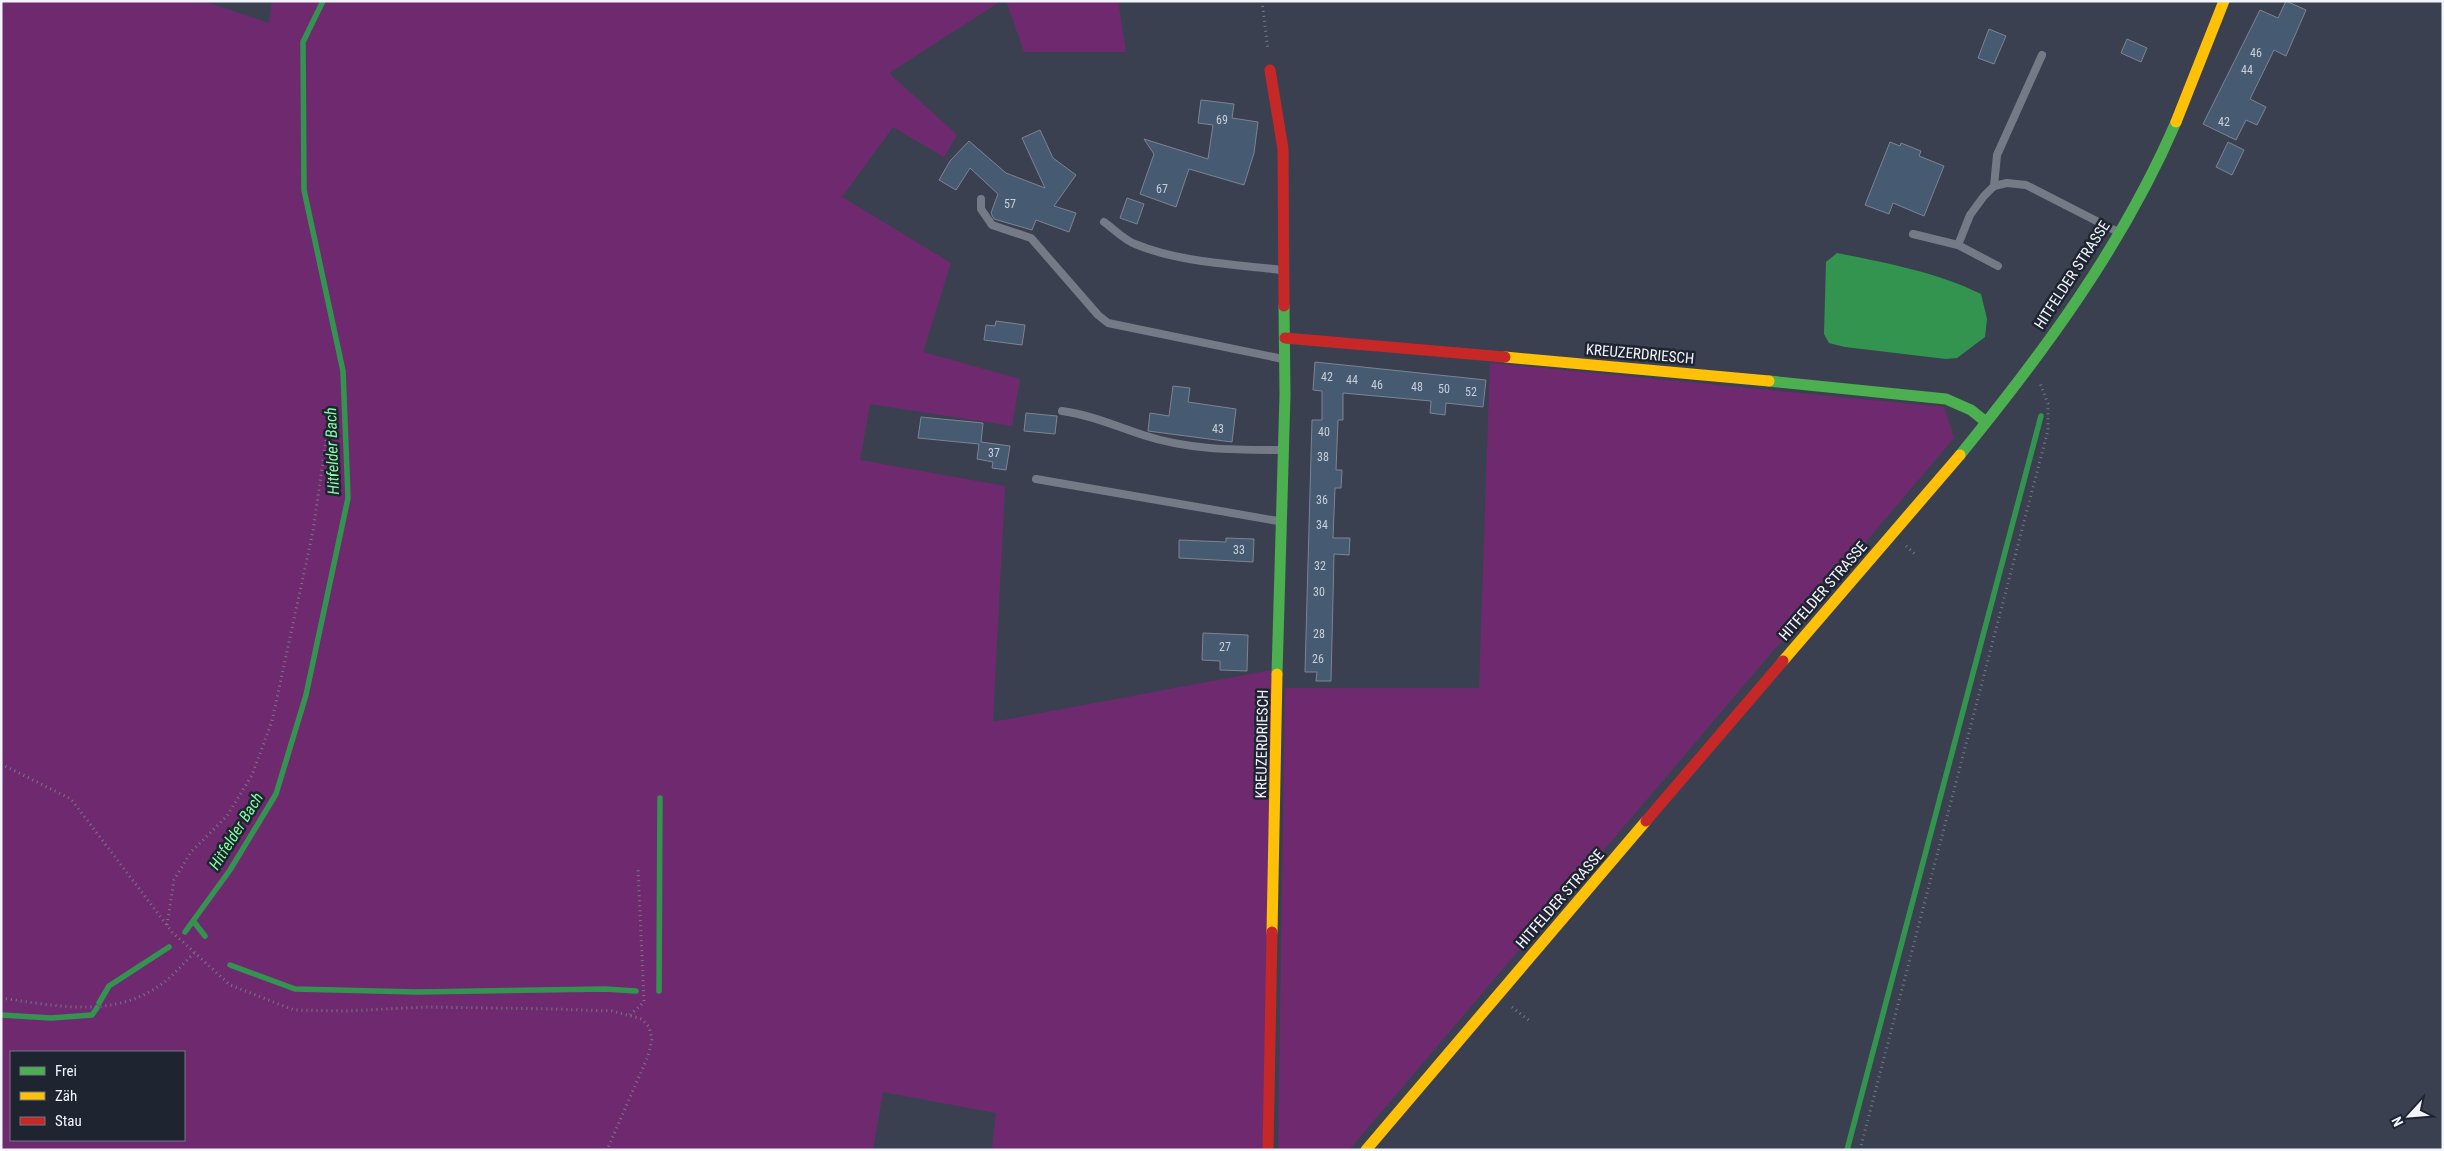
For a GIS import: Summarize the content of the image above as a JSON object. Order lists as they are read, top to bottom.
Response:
{
  "streets": {
    "street": ["HITFELDER STRASSE", "KREUZERDRIESCH"]
  },
  "crossings": [
    ["HITFELDER STRASSE", "KREUZERDRIESCH"]
  ],
  "water": ["Hitfelder Bach"],
  "house_numbers": [
    "46",
    "44",
    "69",
    "42",
    "67",
    "57",
    "42",
    "44",
    "46",
    "48",
    "50",
    "52",
    "43",
    "40",
    "37",
    "38",
    "36",
    "34",
    "33",
    "32",
    "30",
    "28",
    "27",
    "26"
  ],
  "legend": ["Frei", "Zäh", "Stau"],
  "north": "bottom left"
}
